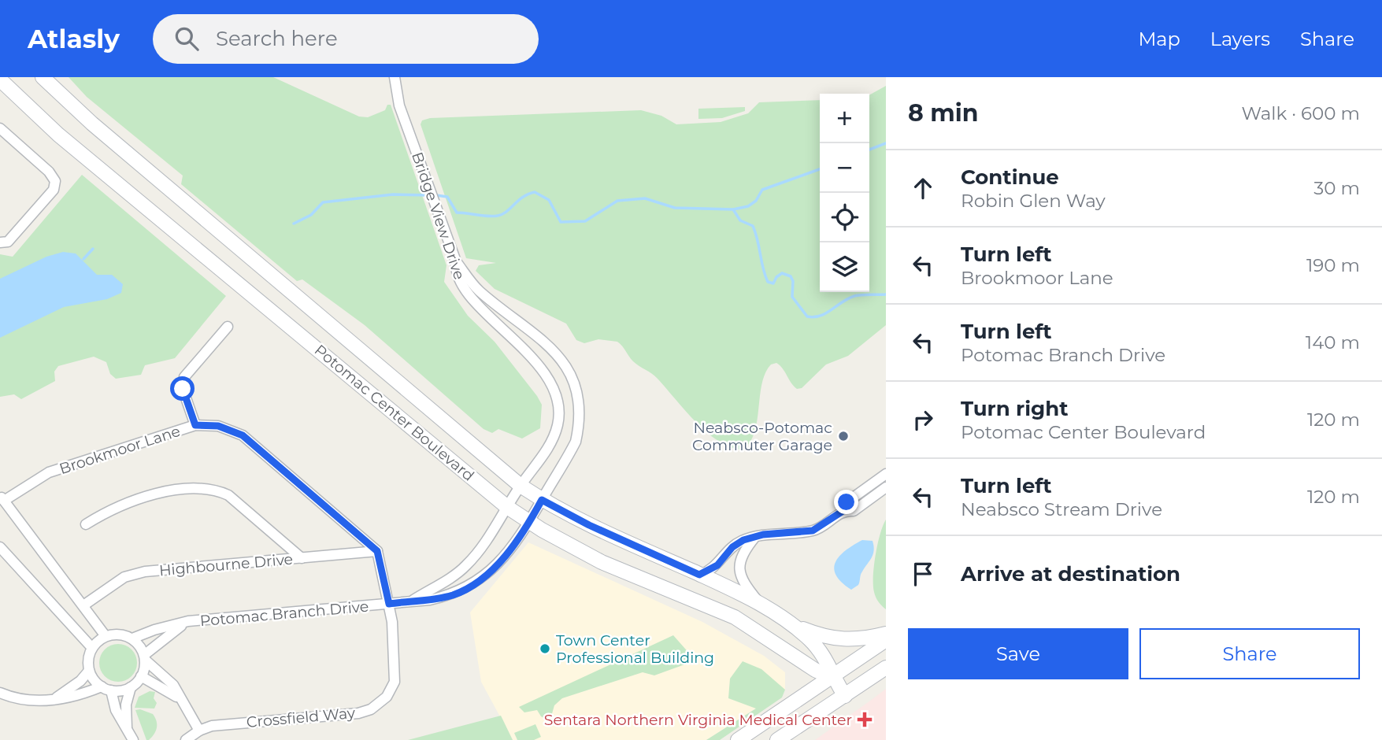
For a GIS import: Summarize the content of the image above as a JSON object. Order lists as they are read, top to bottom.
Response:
{
  "streets": {
    "main road": ["Potomac Center Boulevard"],
    "street": [
      "Bridge View Drive",
      "Brookmoor Lane",
      "Highbourne Drive",
      "Potomac Branch Drive",
      "Crossfield Way"
    ]
  },
  "crossings": [
    ["Bridge View Drive", "Potomac Center Boulevard"],
    ["Bridge View Drive", "Potomac Branch Drive"],
    ["Potomac Center Boulevard", "Potomac Branch Drive"],
    ["Brookmoor Lane", "Highbourne Drive"],
    ["Potomac Branch Drive", "Crossfield Way"]
  ],
  "places": {
    "other": ["Neabsco-Potomac Commuter Garage", "Town Center Professional Building"],
    "health": ["Sentara Northern Virginia Medical Center"]
  },
  "page": {
    "header": "Atlasly",
    "search": "Search here",
    "nav": ["Map", "Layers", "Share"],
    "heading": ["8 min", "Walk · 600 m"],
    "map_buttons": ["+", "−"],
    "list": [
      ["Continue", "Robin Glen Way", "30 m"],
      ["Turn left", "Brookmoor Lane", "190 m"],
      ["Turn left", "Potomac Branch Drive", "140 m"],
      ["Turn right", "Potomac Center Boulevard", "120 m"],
      ["Turn left", "Neabsco Stream Drive", "120 m"],
      "Arrive at destination"
    ],
    "buttons": ["Save", "Share"]
  }
}
